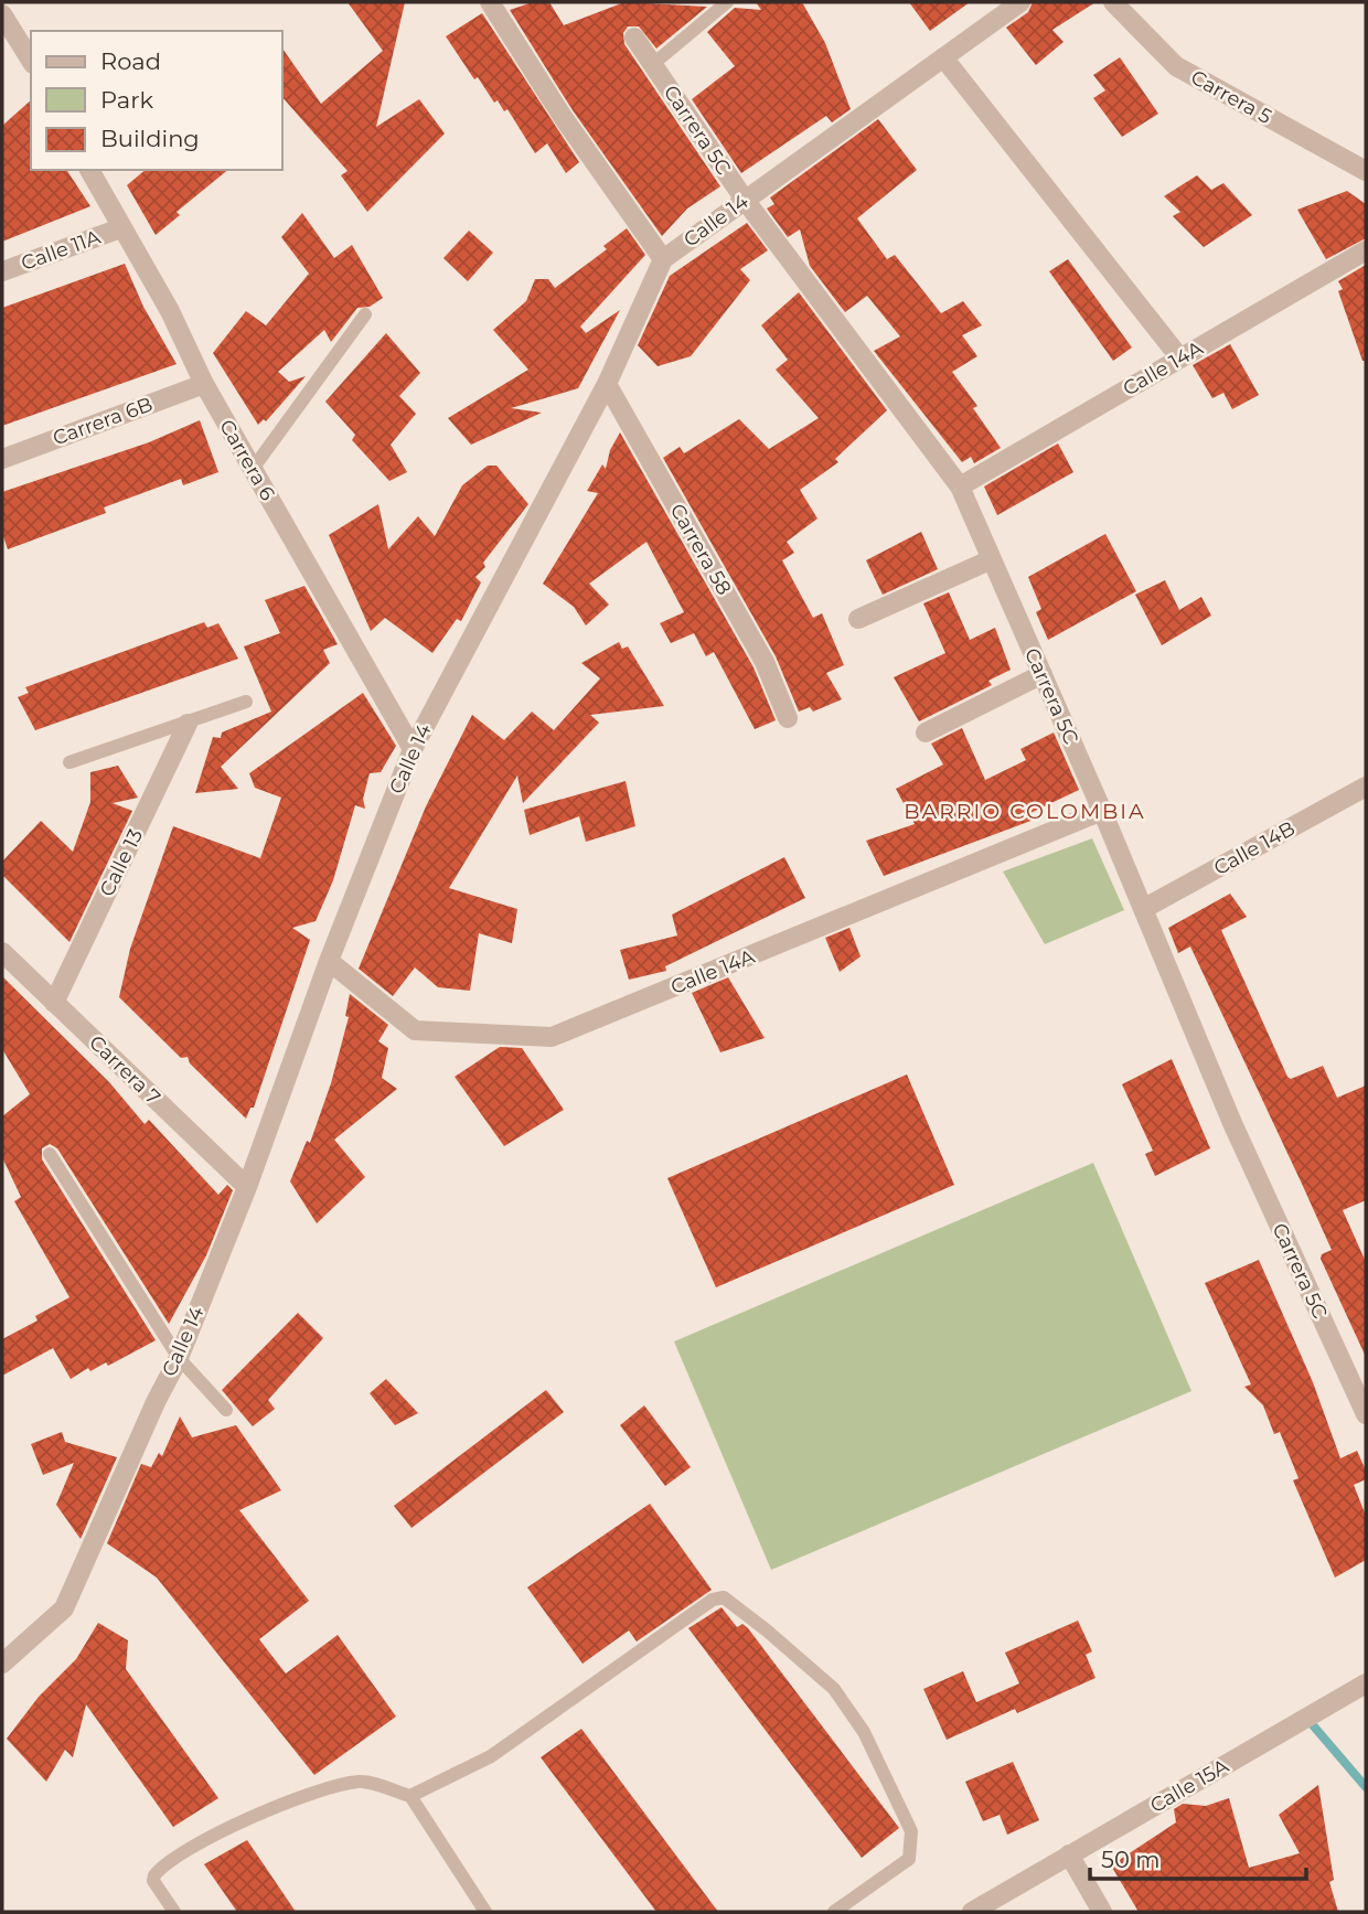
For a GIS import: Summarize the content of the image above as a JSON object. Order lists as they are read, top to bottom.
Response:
{
  "streets": {
    "street": [
      "Carrera 5",
      "Carrera 5C",
      "Calle 14",
      "Calle 11A",
      "Calle 14A",
      "Carrera 6B",
      "Carrera 6",
      "Carrera 58",
      "Calle 14B",
      "Calle 13",
      "Carrera 7",
      "Calle 15A"
    ]
  },
  "crossings": [
    ["Carrera 5C", "Calle 14"],
    ["Carrera 5C", "Calle 14A"],
    ["Carrera 5C", "Calle 14B"],
    ["Calle 14", "Calle 14A"],
    ["Calle 14", "Carrera 6"],
    ["Calle 14", "Carrera 58"],
    ["Calle 14", "Carrera 7"],
    ["Calle 11A", "Carrera 6"],
    ["Carrera 6B", "Carrera 6"],
    ["Calle 13", "Carrera 7"]
  ],
  "districts": ["BARRIO COLOMBIA"],
  "legend": ["Road", "Park", "Building"],
  "scale_bar": "50 m"
}
